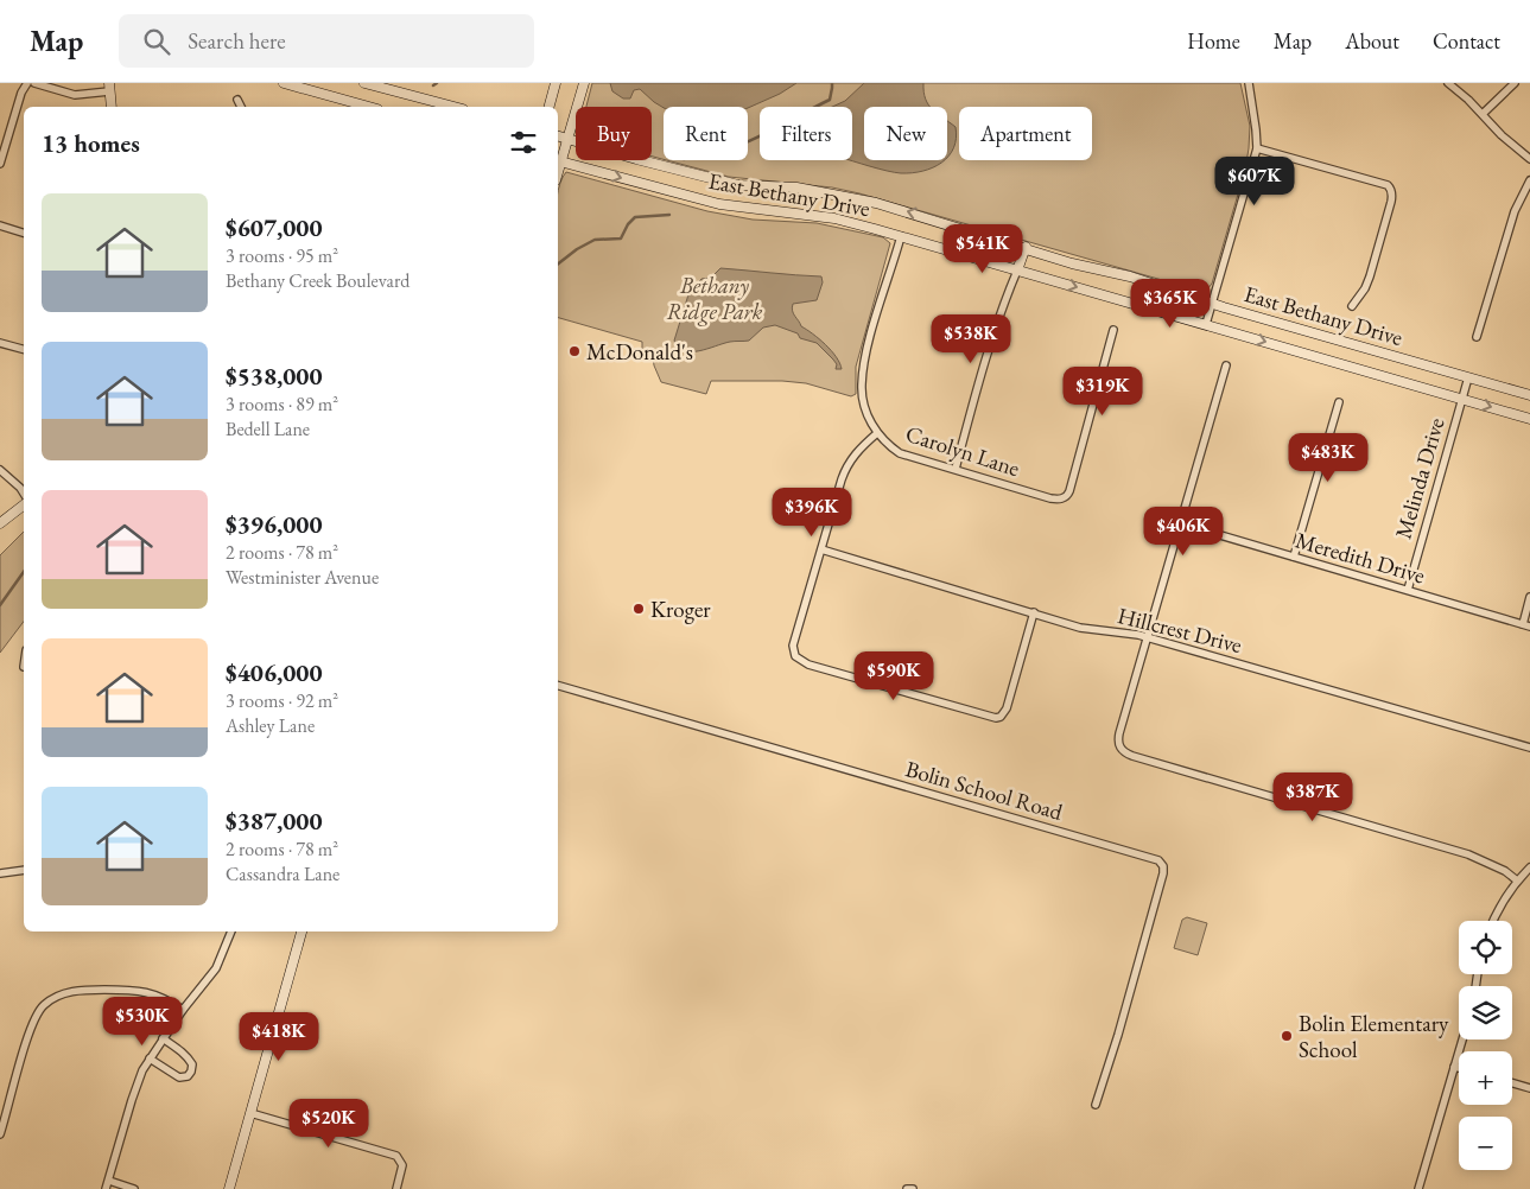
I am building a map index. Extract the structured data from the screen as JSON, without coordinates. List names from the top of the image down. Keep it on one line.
{"streets":{"main road":["East Bethany Drive"],"street":["Carolyn Lane","Melinda Drive","Meredith Drive","Hillcrest Drive","Bolin School Road"]},"crossings":[["East Bethany Drive","Carolyn Lane"],["East Bethany Drive","Melinda Drive"],["Melinda Drive","Meredith Drive"]],"parks":["Bethany Ridge Park"],"places":["McDonald's","Kroger","Bolin Elementary School"],"page":{"header":"Map","search":"Search here","nav":["Home","Map","About","Contact"],"chip":["Buy","Rent","Filters","New","Apartment"],"heading":"13 homes","price":["$607K","$541K","$365K","$538K","$319K","$483K","$396K","$406K","$590K","$387K","$530K","$418K","$520K"],"list":[{"name":"$607,000","note":"3 rooms · 95 m² · Bethany Creek Boulevard"},{"name":"$538,000","note":"3 rooms · 89 m² · Bedell Lane"},{"name":"$396,000","note":"2 rooms · 78 m² · Westminister Avenue"},{"name":"$406,000","note":"3 rooms · 92 m² · Ashley Lane"},{"name":"$387,000","note":"2 rooms · 78 m² · Cassandra Lane"}],"map_buttons":["+","−"]}}
